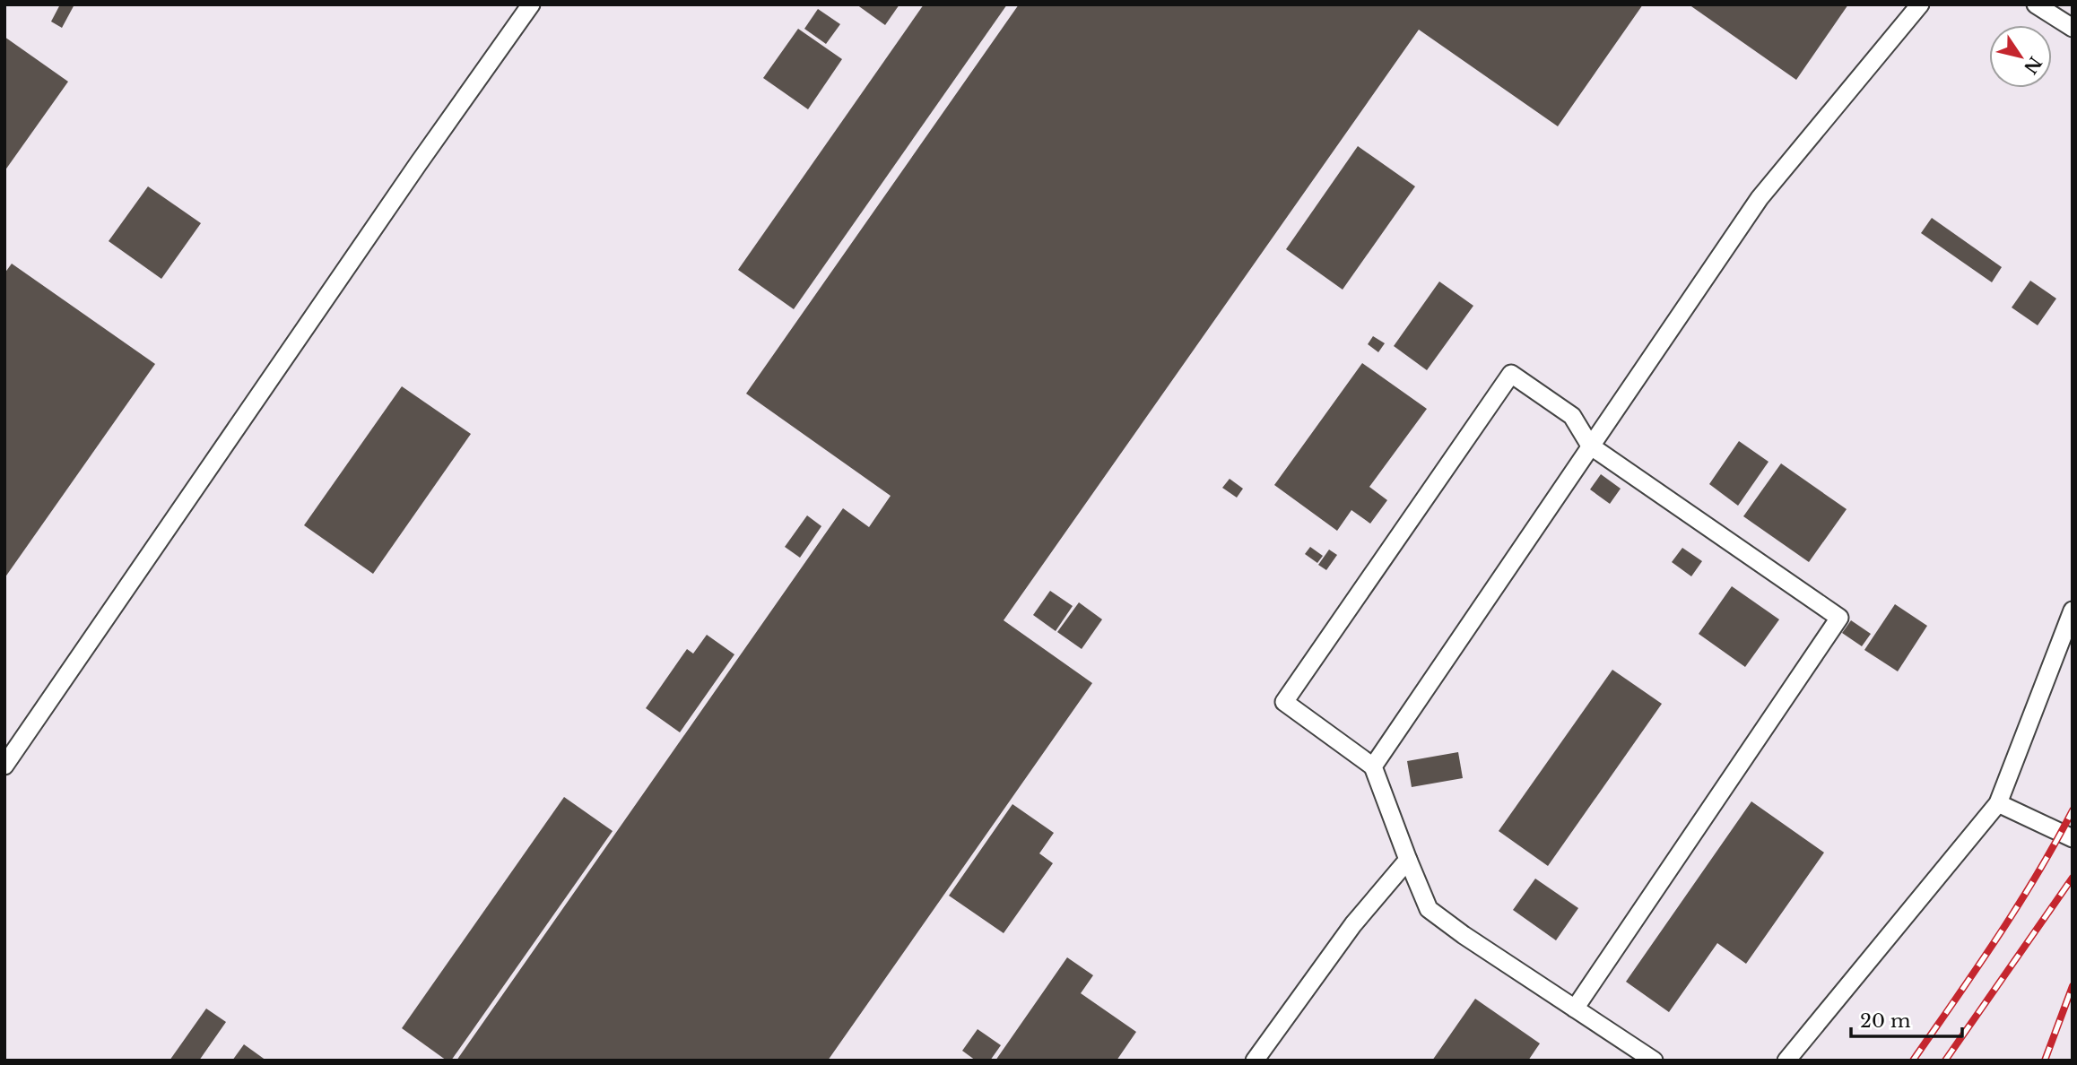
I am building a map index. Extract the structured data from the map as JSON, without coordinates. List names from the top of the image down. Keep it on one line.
{"scale_bar":"20 m","north":"bottom right"}
